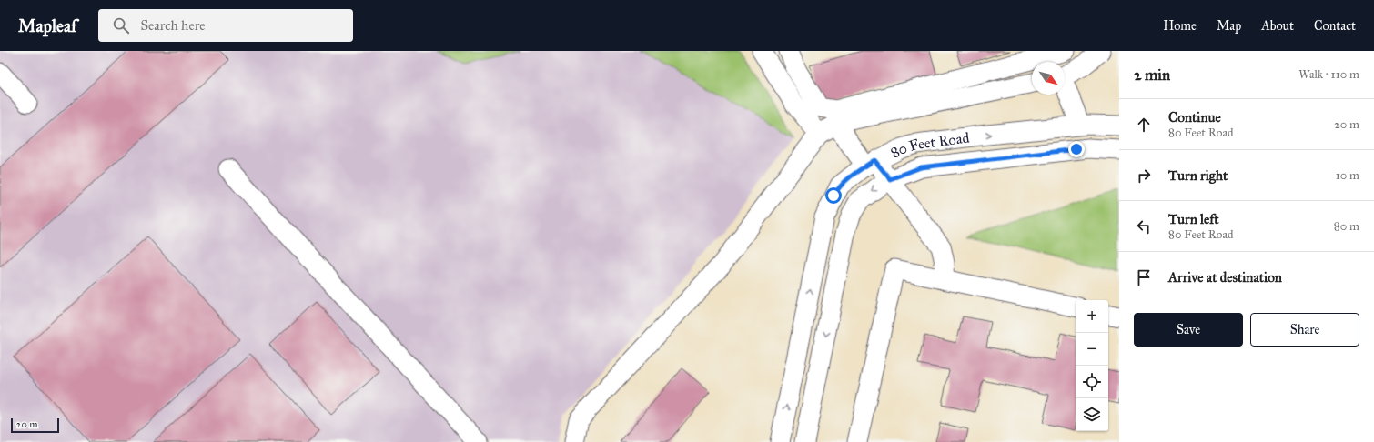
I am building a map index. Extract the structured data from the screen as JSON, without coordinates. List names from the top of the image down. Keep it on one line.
{"streets":{"street":["80 Feet Road"]},"scale_bar":"20 m","north":"bottom right","page":{"header":"Mapleaf","search":"Search here","nav":["Home","Map","About","Contact"],"heading":["2 min","Walk · 110 m"],"list":[["Continue","80 Feet Road","20 m"],["Turn right","10 m"],["Turn left","80 Feet Road","80 m"],"Arrive at destination"],"map_buttons":["+","−"],"buttons":["Save","Share"],"scale":"20 m"}}
